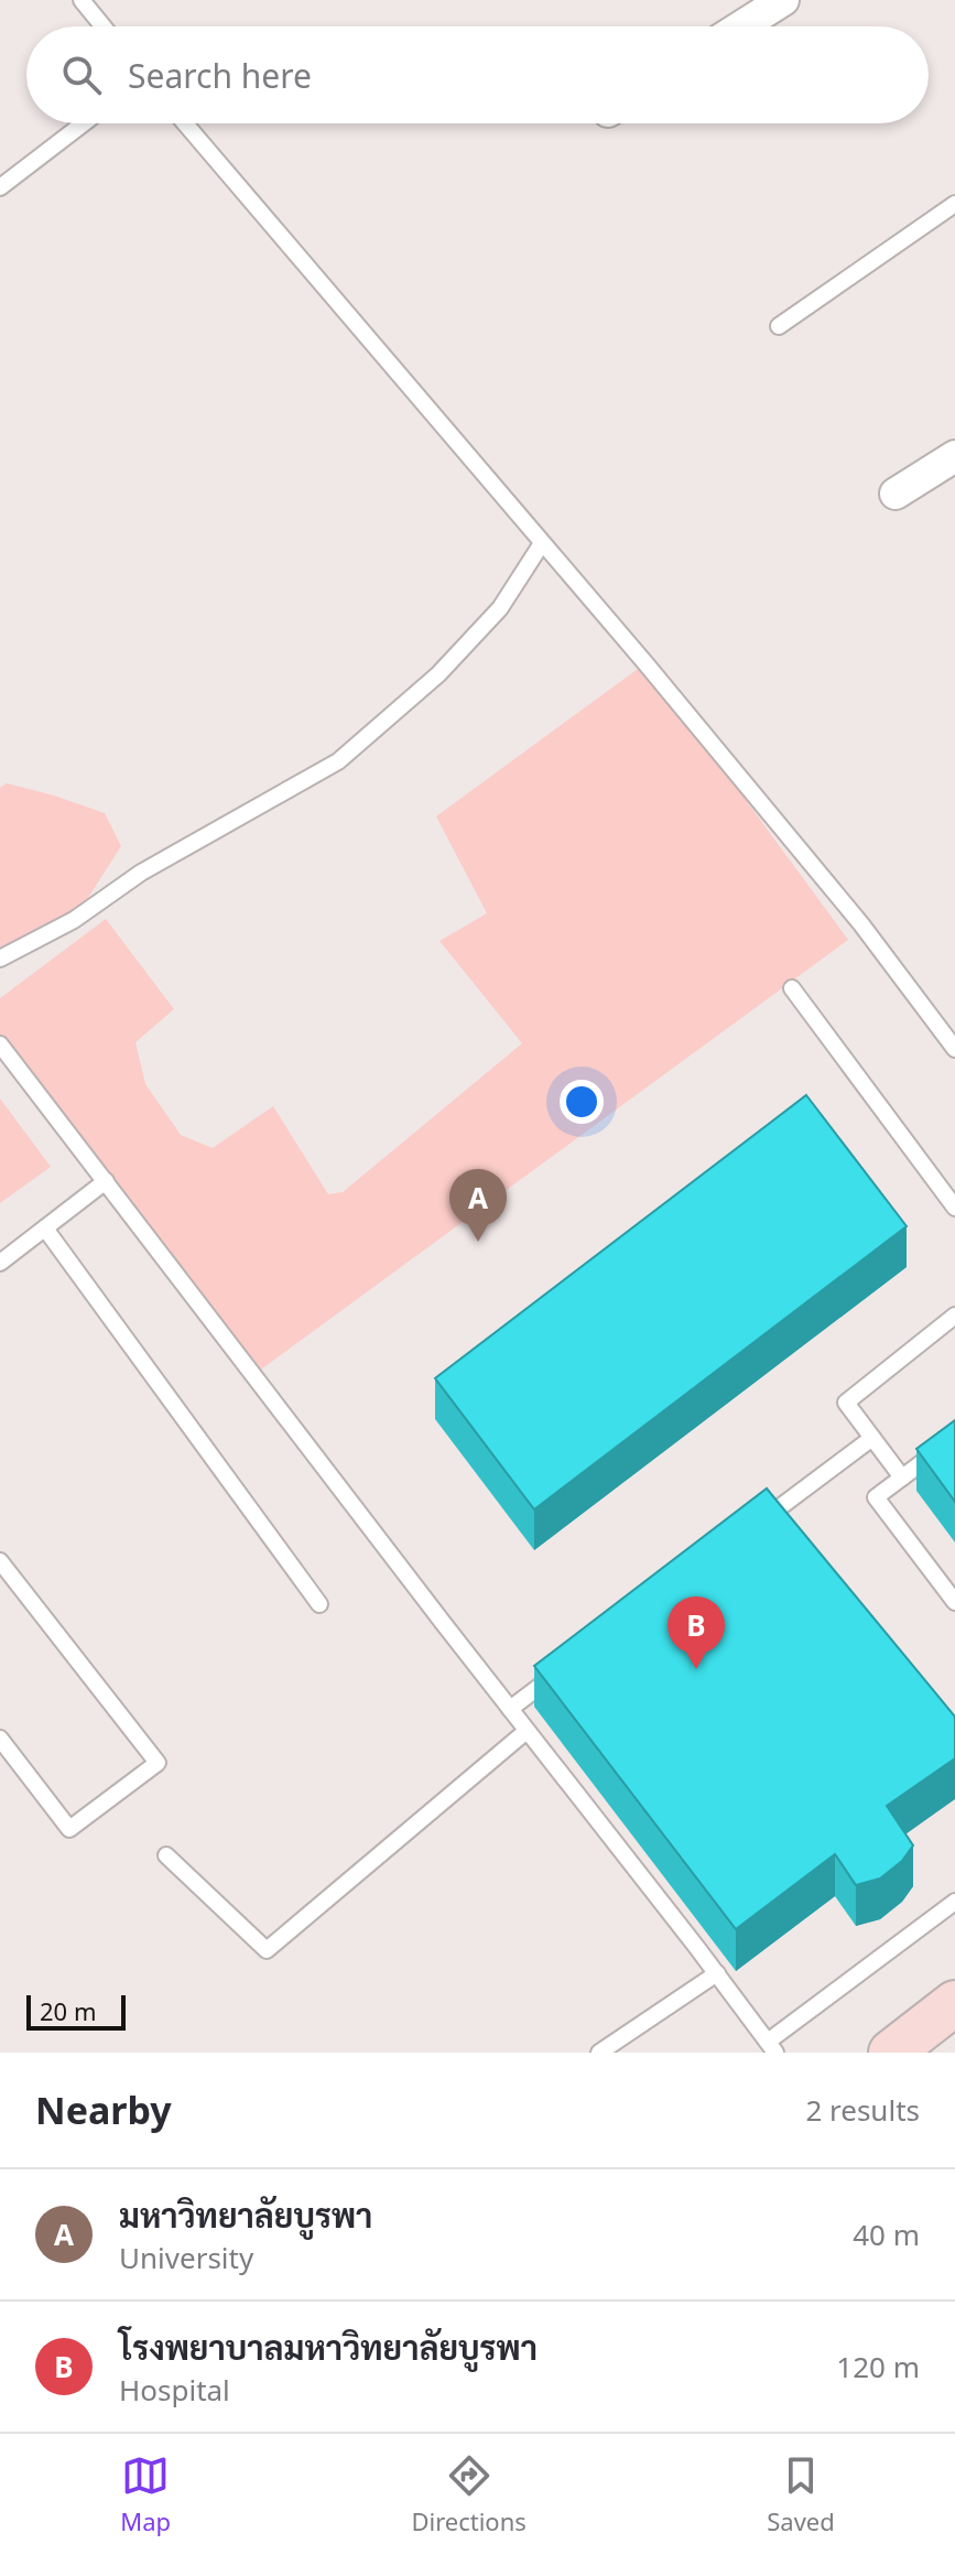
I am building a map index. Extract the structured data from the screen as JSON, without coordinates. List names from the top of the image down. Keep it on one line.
{"scale_bar":"20 m","page":{"search":"Search here","pins":["A","B"],"scale":"20 m","heading":["Nearby","2 results"],"list":[{"mark":"A","name":"มหาวิทยาลัยบูรพา","note":"University","value":"40 m"},{"mark":"B","name":"โรงพยาบาลมหาวิทยาลัยบูรพา","note":"Hospital","value":"120 m"}],"nav":["Map","Directions","Saved"]}}
